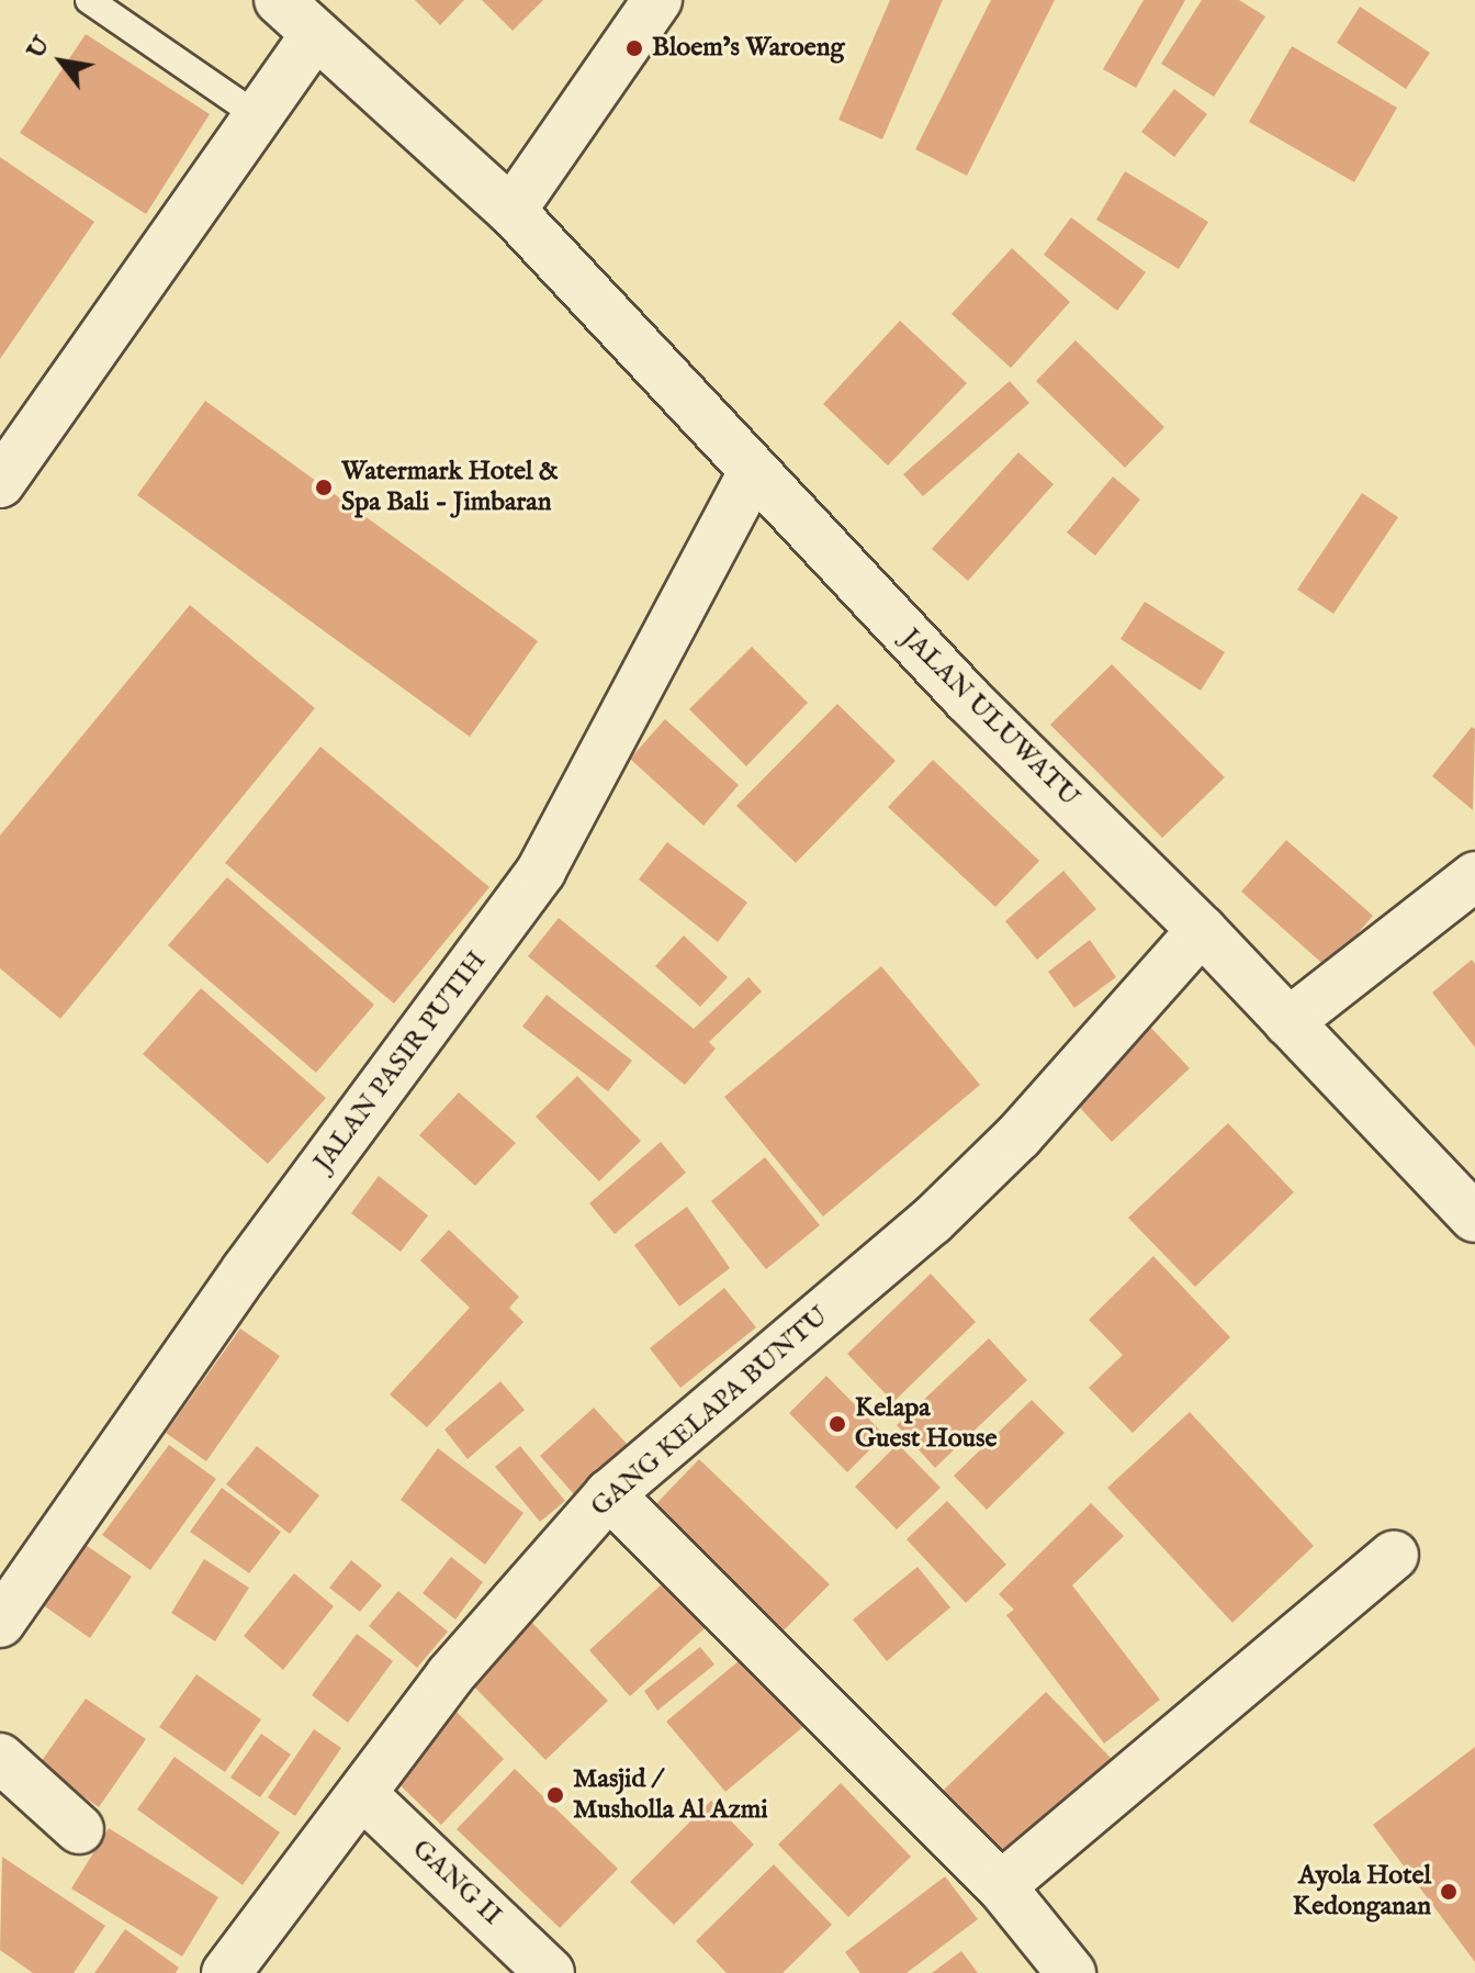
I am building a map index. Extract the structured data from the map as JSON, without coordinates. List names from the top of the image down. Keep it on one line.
{"streets":{"street":["JALAN ULUWATU","JALAN PASIR PUTIH","GANG KELAPA BUNTU","GANG II"]},"crossings":[["JALAN ULUWATU","JALAN PASIR PUTIH"],["JALAN ULUWATU","GANG KELAPA BUNTU"],["GANG KELAPA BUNTU","GANG II"]],"places":["Bloem’s Waroeng","Watermark Hotel & Spa Bali - Jimbaran","Kelapa Guest House","Masjid / Musholla Al Azmi","Ayola Hotel Kedonganan"],"north":"top left"}
